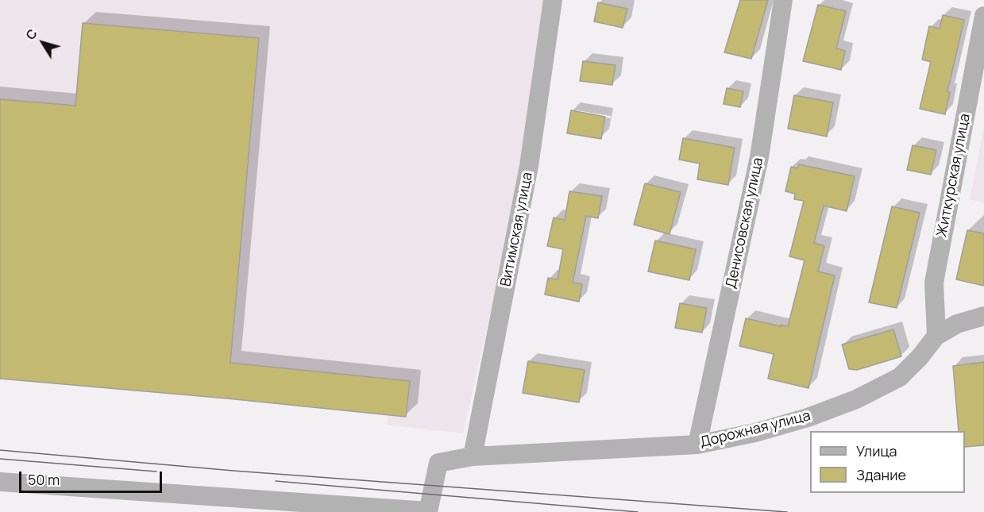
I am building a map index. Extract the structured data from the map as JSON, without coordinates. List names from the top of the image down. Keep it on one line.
{"streets":{"street":["Житкурская улица","Денисовская улица","Витимская улица","Дорожная улица"]},"crossings":[["Житкурская улица","Дорожная улица"],["Денисовская улица","Дорожная улица"],["Витимская улица","Дорожная улица"]],"legend":["Улица","Здание"],"scale_bar":"50 m","north":"top left"}
